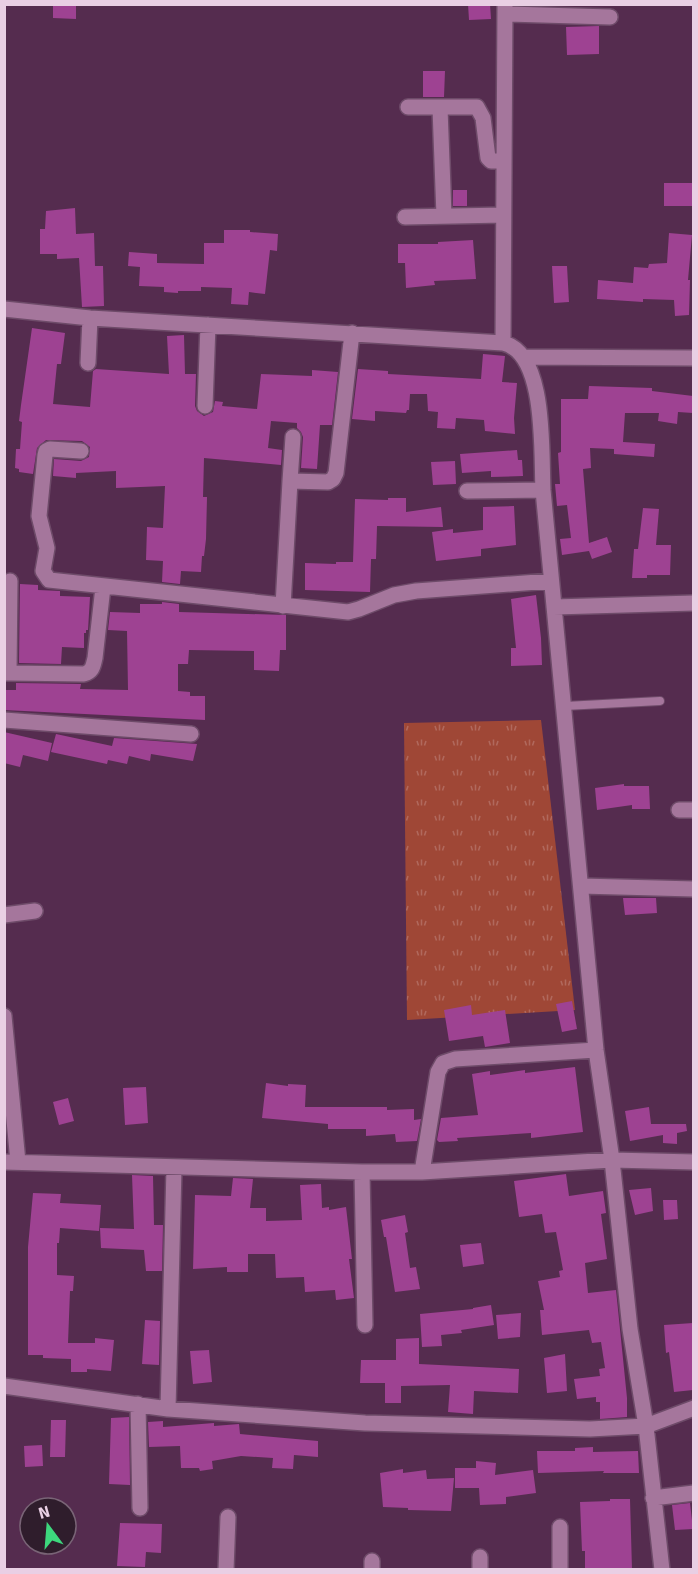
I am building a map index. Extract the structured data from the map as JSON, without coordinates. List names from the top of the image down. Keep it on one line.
{"north":"top"}
